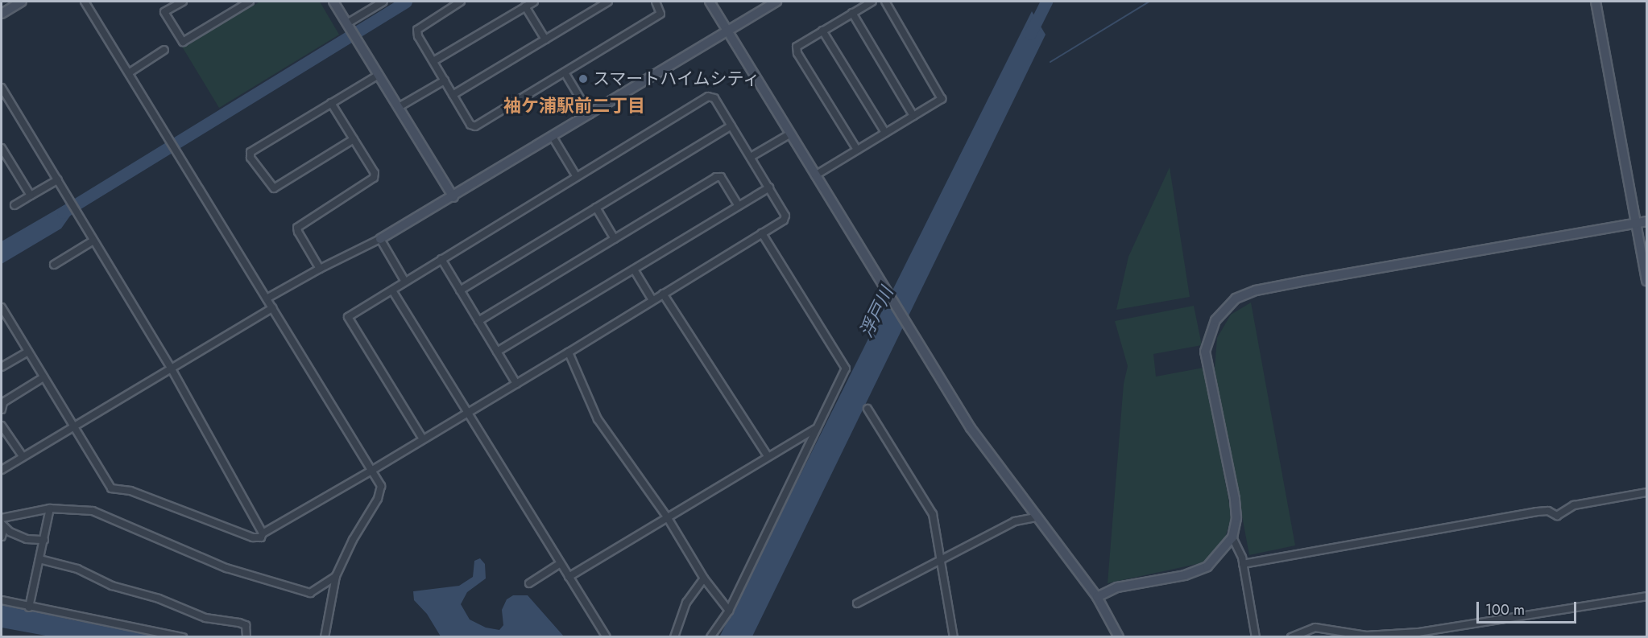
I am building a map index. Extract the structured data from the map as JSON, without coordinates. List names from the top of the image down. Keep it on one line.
{"districts":["袖ケ浦駅前二丁目"],"water":["浮戸川"],"places":["スマートハイムシティ"],"scale_bar":"100 m"}
